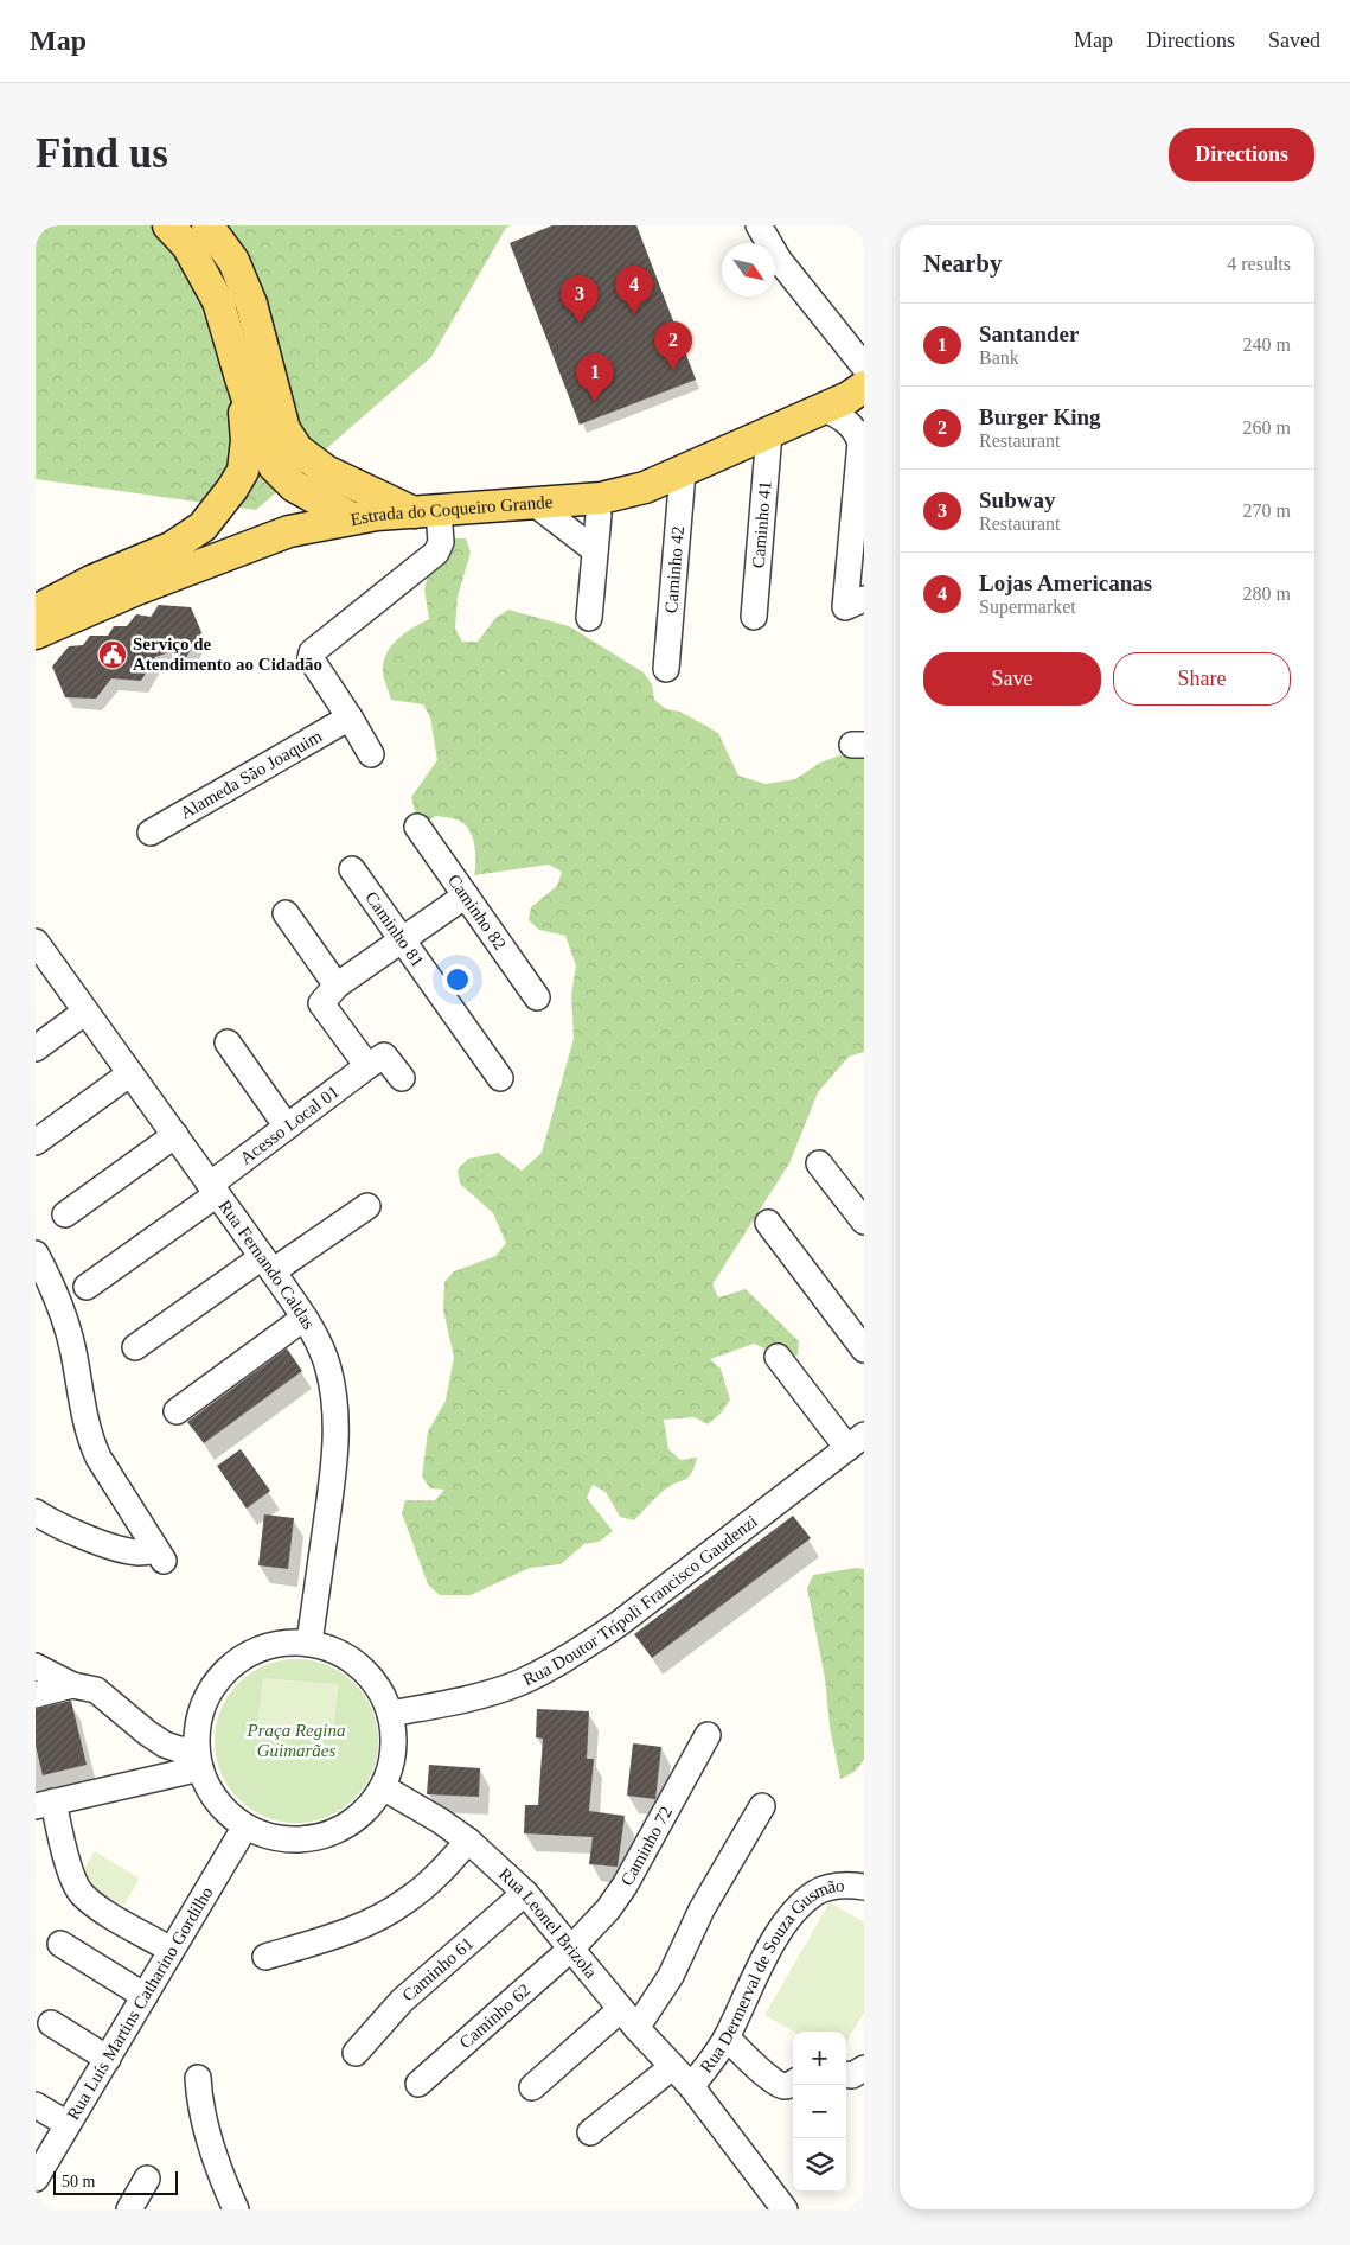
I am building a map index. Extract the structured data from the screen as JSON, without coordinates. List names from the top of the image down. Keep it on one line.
{"streets":{"main road":["Estrada do Coqueiro Grande"],"street":["Caminho 41","Caminho 42","Alameda São Joaquim","Caminho 82","Caminho 81","Acesso Local 01","Rua Fernando Caldas","Rua Doutor Trípoli Francisco Gaudenzi","Caminho 72","Rua Leonel Brizola","Caminho 61","Rua Dermerval de Souza Gusmão","Rua Luís Martins Catharino Gordilho","Caminho 62"]},"crossings":[["Estrada do Coqueiro Grande","Caminho 41"],["Estrada do Coqueiro Grande","Caminho 42"],["Acesso Local 01","Rua Fernando Caldas"],["Rua Fernando Caldas","Rua Doutor Trípoli Francisco Gaudenzi"],["Rua Fernando Caldas","Rua Leonel Brizola"],["Rua Fernando Caldas","Rua Luís Martins Catharino Gordilho"],["Rua Doutor Trípoli Francisco Gaudenzi","Rua Leonel Brizola"],["Rua Doutor Trípoli Francisco Gaudenzi","Rua Luís Martins Catharino Gordilho"],["Caminho 72","Rua Leonel Brizola"],["Caminho 72","Caminho 62"],["Rua Leonel Brizola","Caminho 61"],["Rua Leonel Brizola","Rua Dermerval de Souza Gusmão"],["Rua Leonel Brizola","Rua Luís Martins Catharino Gordilho"],["Rua Leonel Brizola","Caminho 62"]],"parks":["Praça Regina Guimarães"],"places":{"public building":["Serviço de Atendimento ao Cidadão"]},"scale_bar":"50 m","north":"bottom right","page":{"header":"Map","nav":["Map","Directions","Saved"],"buttons":["Directions",["Save","Share"]],"title":"Find us","heading":["Nearby","4 results"],"pins":["4","3","2","1"],"list":[{"mark":"1","name":"Santander","note":"Bank","value":"240 m"},{"mark":"2","name":"Burger King","note":"Restaurant","value":"260 m"},{"mark":"3","name":"Subway","note":"Restaurant","value":"270 m"},{"mark":"4","name":"Lojas Americanas","note":"Supermarket","value":"280 m"}],"map_buttons":["+","−"],"scale":"50 m"}}
